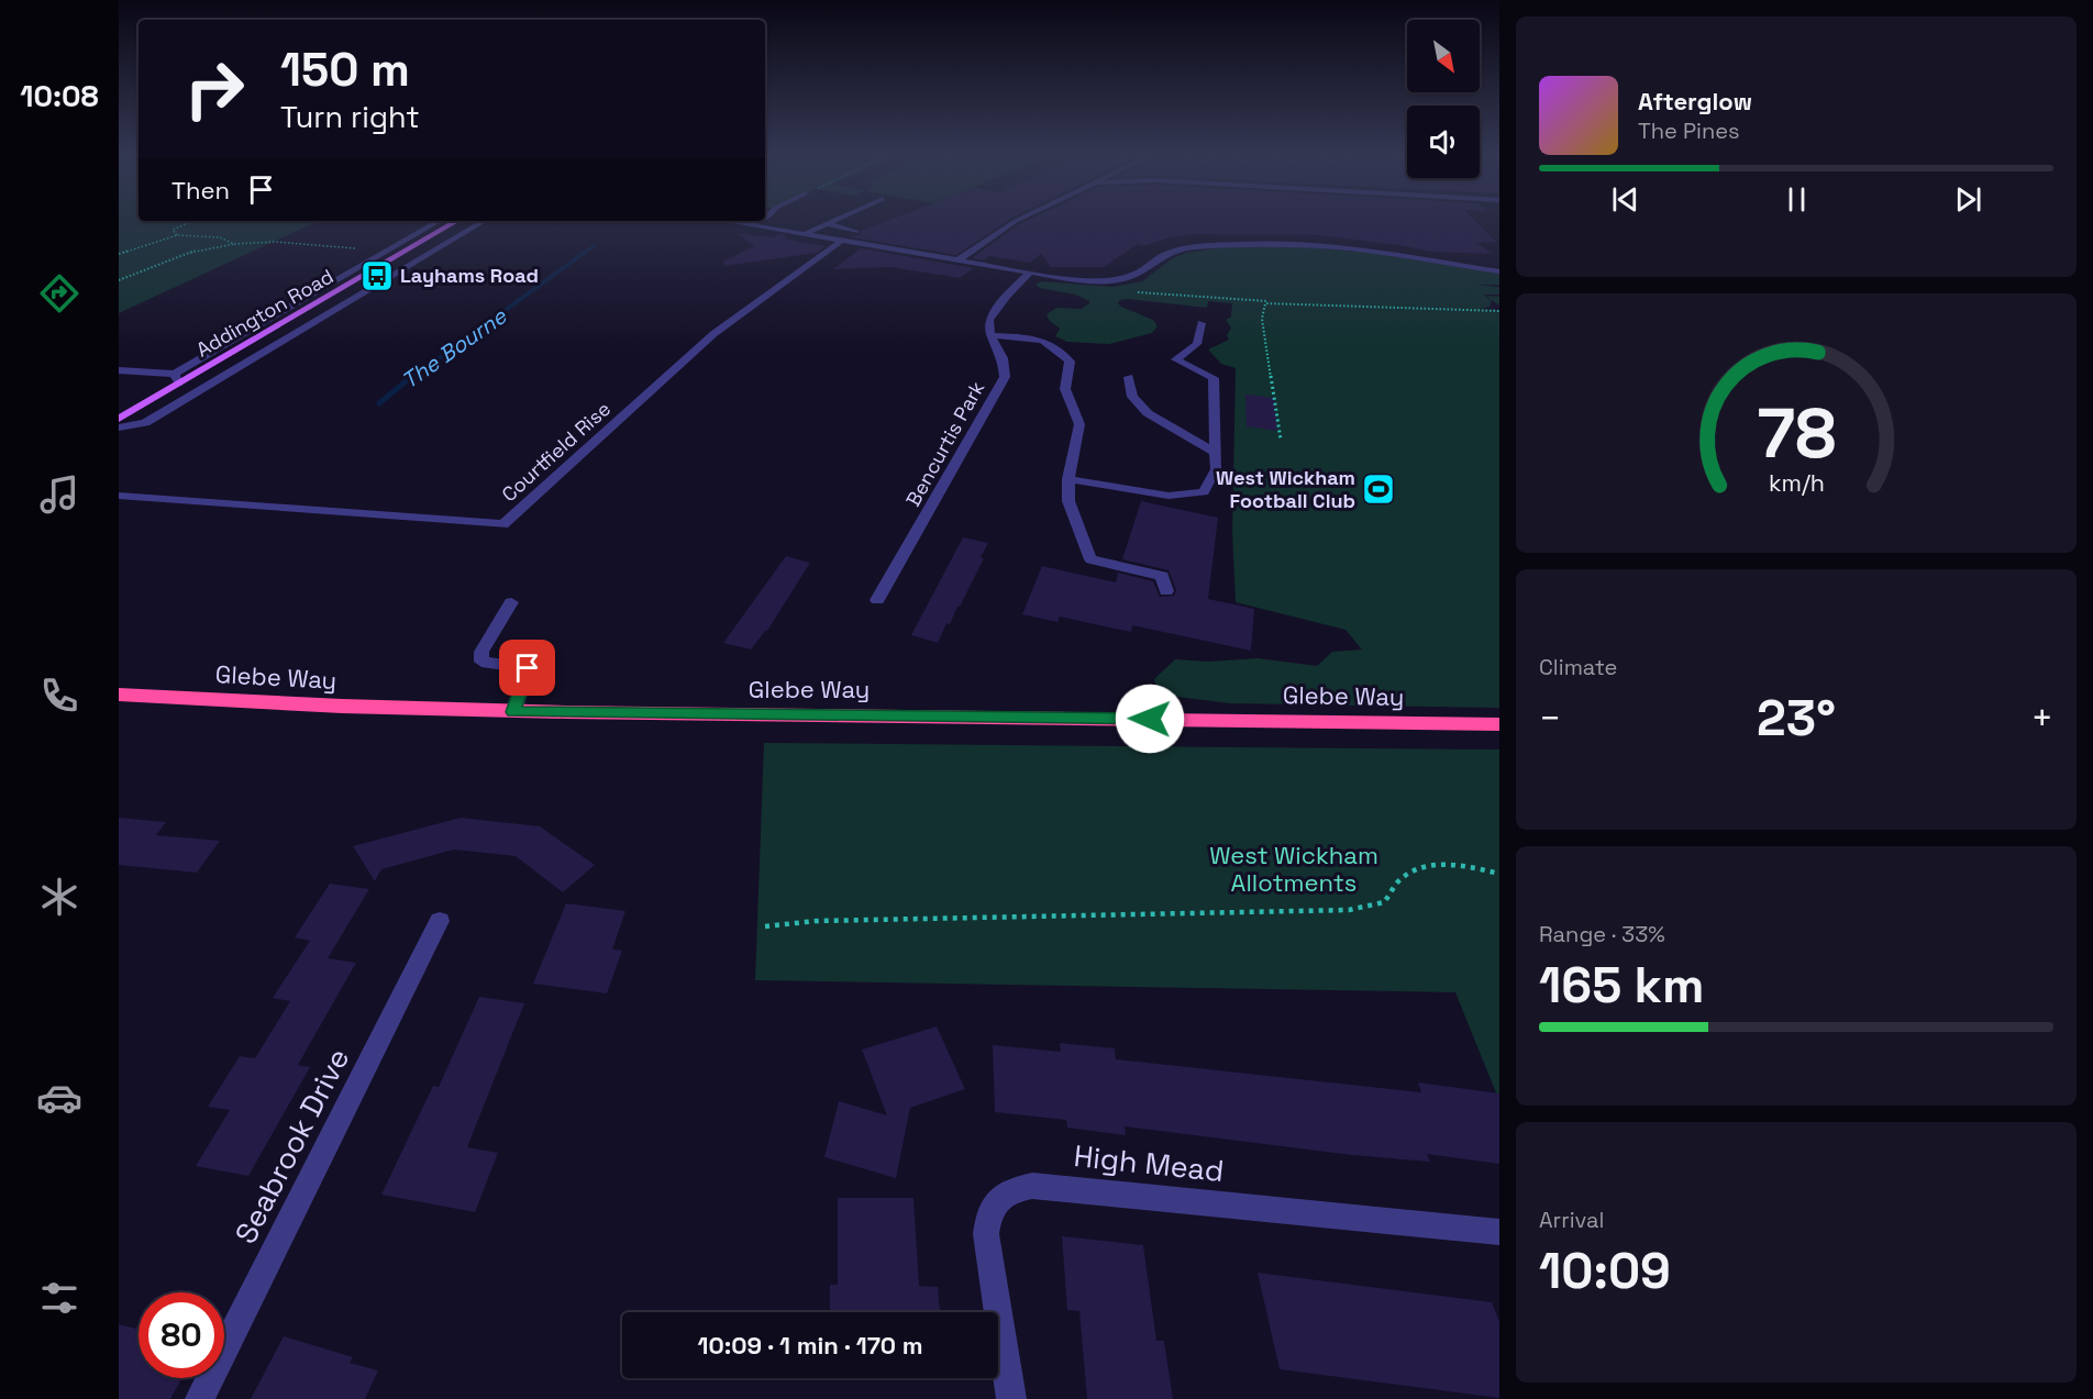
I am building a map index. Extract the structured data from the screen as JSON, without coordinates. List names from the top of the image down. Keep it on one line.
{"streets":{"highway":["Glebe Way"],"main road":["Addington Road"],"street":["Bencurtis Park","Courtfield Rise","Seabrook Drive","High Mead"]},"water":["The Bourne"],"parks":["West Wickham Allotments"],"places":{"bus stop":["Layhams Road"],"sports":["West Wickham Football Club"]},"north":"bottom right","page":{"tabs":"10:08","turn":["150 m","Turn right"],"song":["Afterglow","The Pines"],"then":"Then","tile":["Climate",["Range · 33%","165 km"],["Arrival","10:09"]],"heat":["−","23°","+"],"limit":"80","trip":"10:09 · 1 min · 170 m","gauge":["78","km/h"]}}
